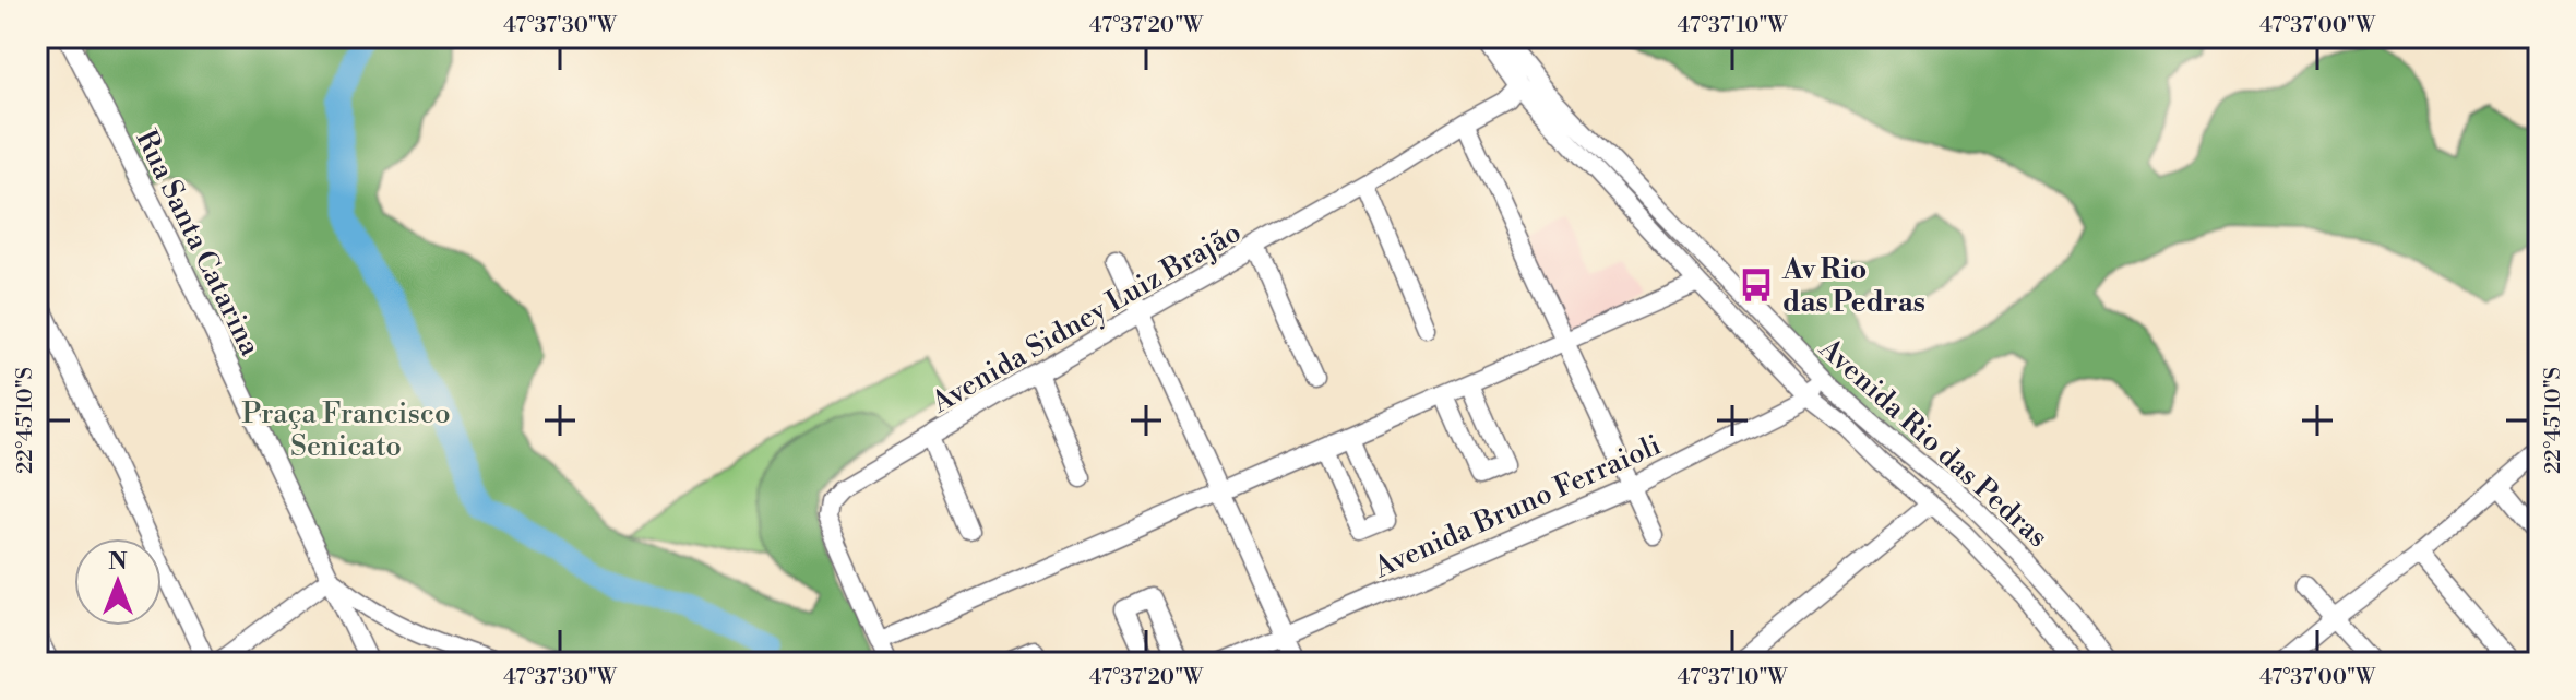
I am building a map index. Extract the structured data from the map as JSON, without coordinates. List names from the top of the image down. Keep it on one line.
{"streets":{"street":["Rua Santa Catarina","Avenida Sidney Luiz Brajão","Avenida Rio das Pedras","Avenida Bruno Ferraioli"]},"crossings":[["Avenida Sidney Luiz Brajão","Avenida Rio das Pedras"],["Avenida Rio das Pedras","Avenida Bruno Ferraioli"]],"parks":["Praça Francisco Senicato"],"places":{"bus stop":["Av Rio das Pedras"]},"north":"top","coordinates":["47°37'30\"W","47°37'20\"W","47°37'10\"W","47°37'00\"W","22°45'10\"S"]}
